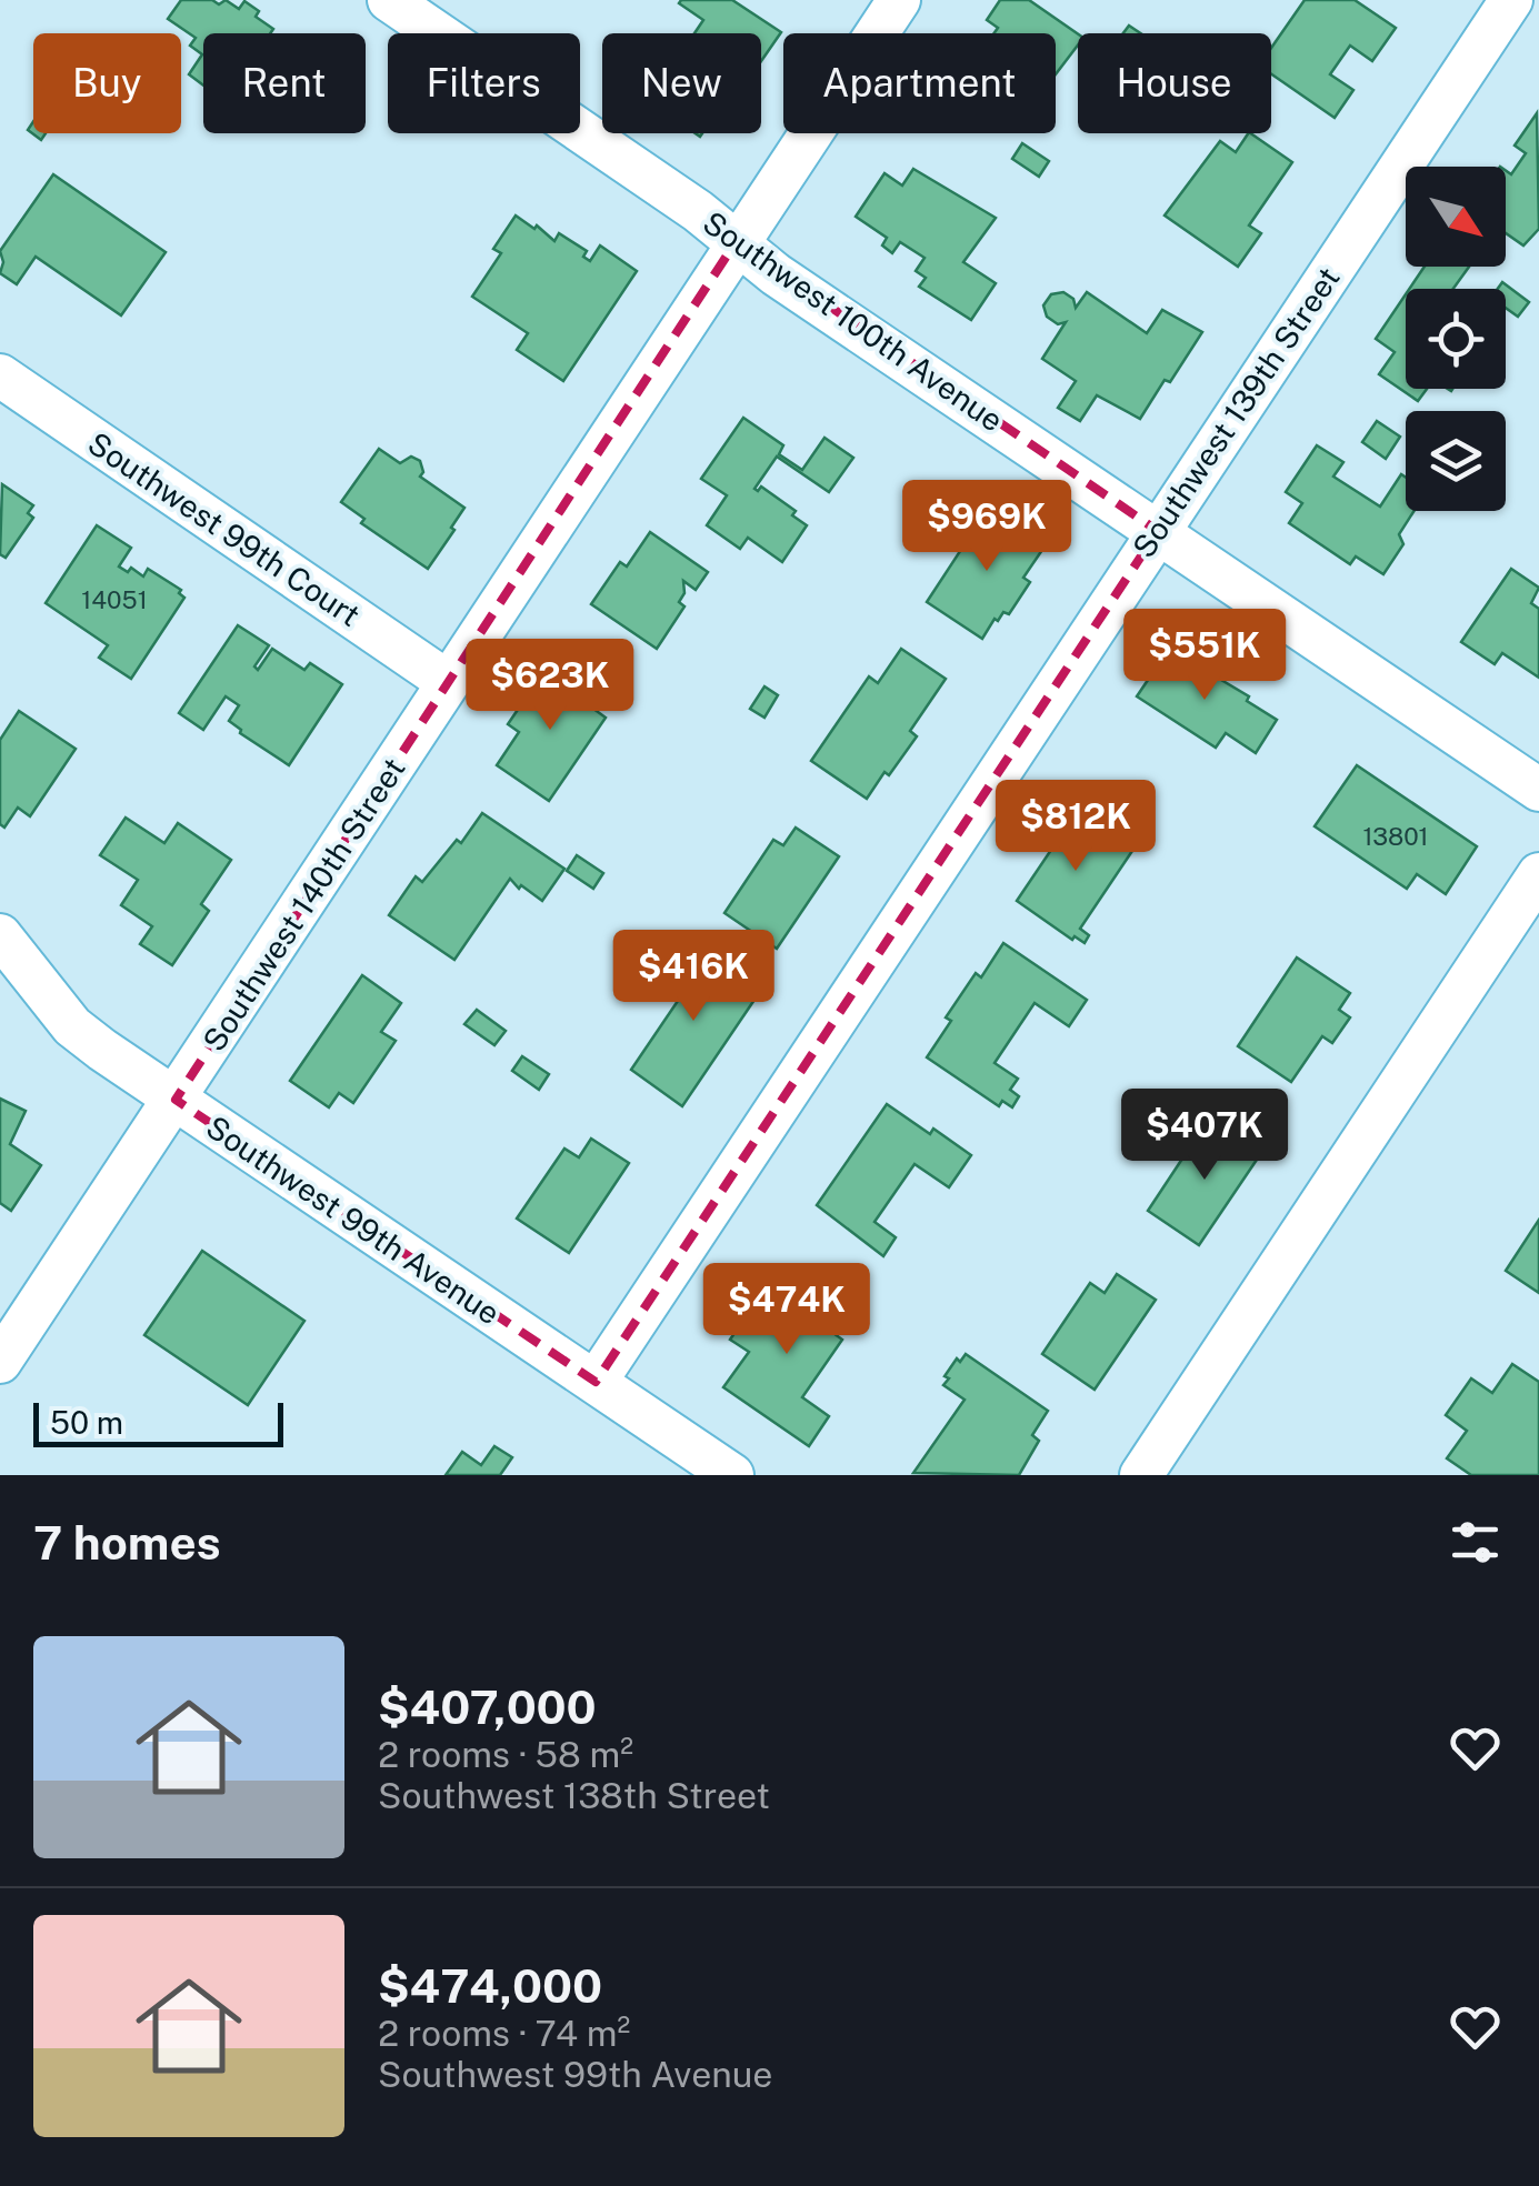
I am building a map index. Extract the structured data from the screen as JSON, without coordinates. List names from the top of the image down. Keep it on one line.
{"streets":{"street":["Southwest 100th Avenue","Southwest 139th Street","Southwest 99th Court","Southwest 140th Street","Southwest 99th Avenue"]},"crossings":[["Southwest 100th Avenue","Southwest 139th Street"],["Southwest 100th Avenue","Southwest 140th Street"],["Southwest 139th Street","Southwest 99th Avenue"],["Southwest 99th Court","Southwest 140th Street"],["Southwest 140th Street","Southwest 99th Avenue"]],"house_numbers":["14051","13801"],"scale_bar":"50 m","north":"bottom right","page":{"chip":["Buy","Rent","Filters","New","Apartment","House"],"price":["$969K","$551K","$623K","$812K","$416K","$407K","$474K"],"scale":"50 m","heading":"7 homes","list":[{"name":"$407,000","note":"2 rooms · 58 m² · Southwest 138th Street"},{"name":"$474,000","note":"2 rooms · 74 m² · Southwest 99th Avenue"}]}}
